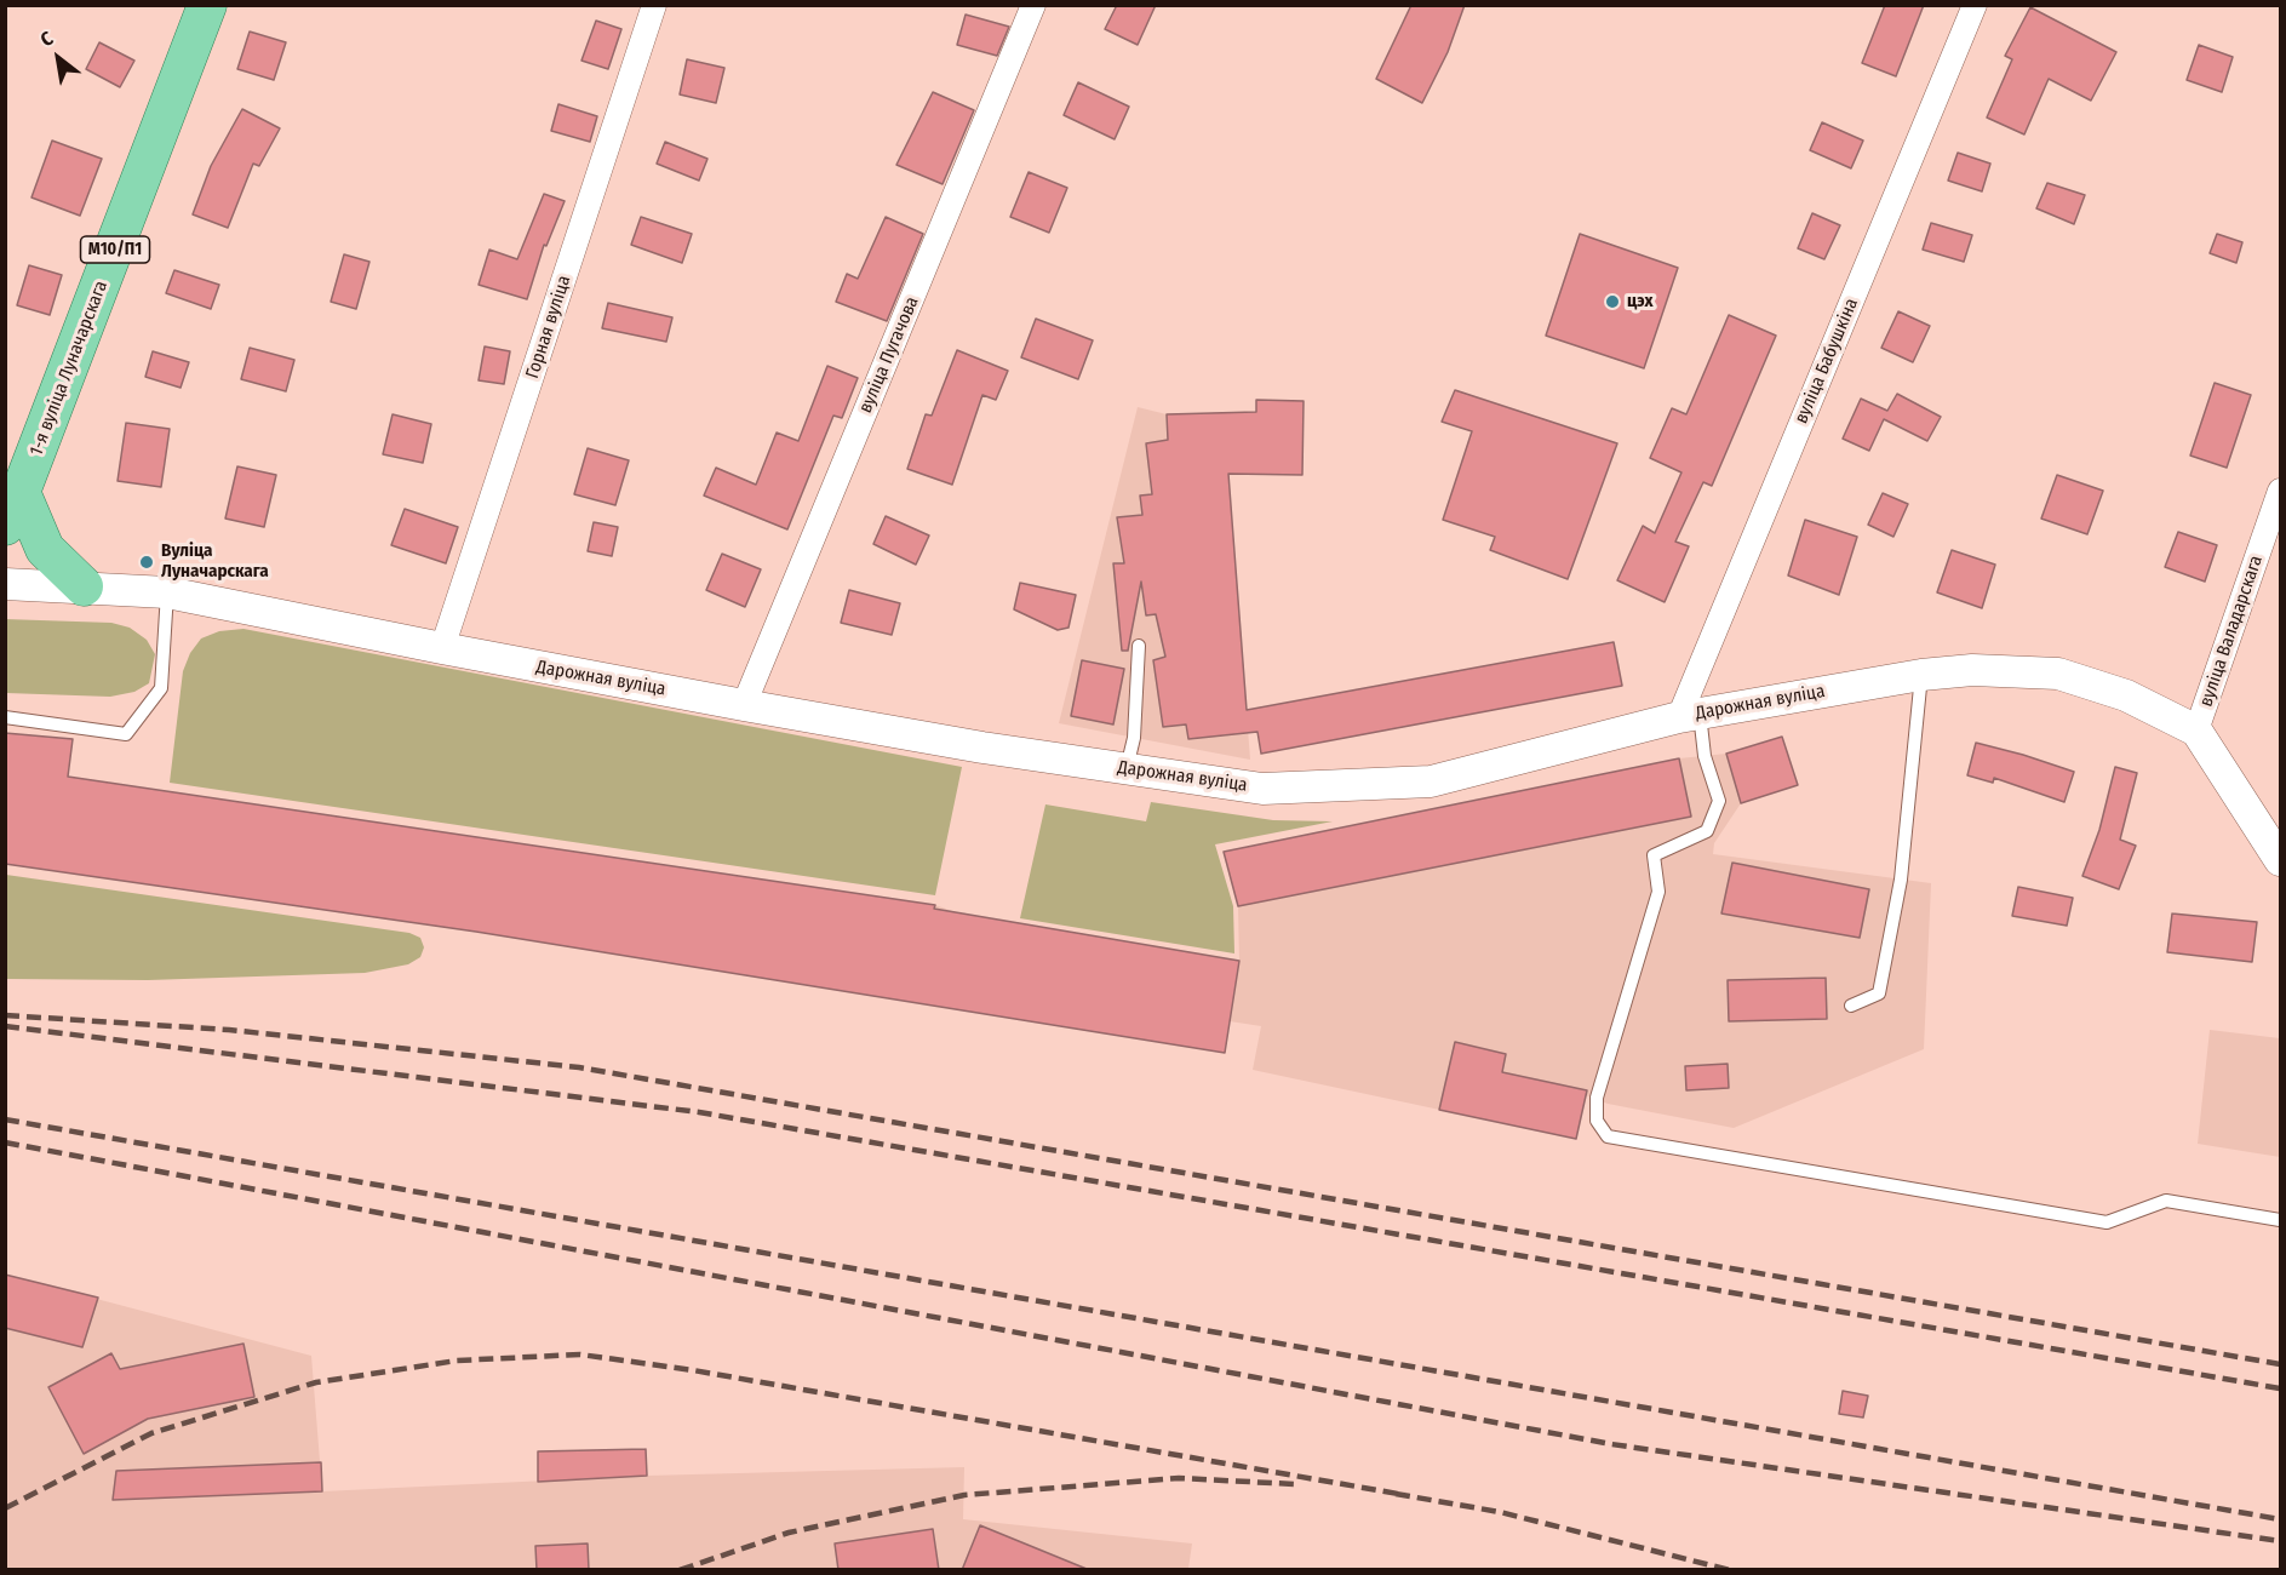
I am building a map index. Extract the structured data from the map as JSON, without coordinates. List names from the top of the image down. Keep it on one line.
{"streets":{"main road":["М10/П1","1-я вуліца Луначарскага"],"street":["Горная вуліца","вуліца Пугачова","вуліца Бабушкіна","вуліца Валадарскага","Дарожная вуліца"]},"crossings":[["Горная вуліца","Дарожная вуліца"],["вуліца Пугачова","Дарожная вуліца"],["вуліца Бабушкіна","Дарожная вуліца"],["вуліца Валадарскага","Дарожная вуліца"]],"places":["цэх","Вуліца Луначарскага"],"north":"top left"}
